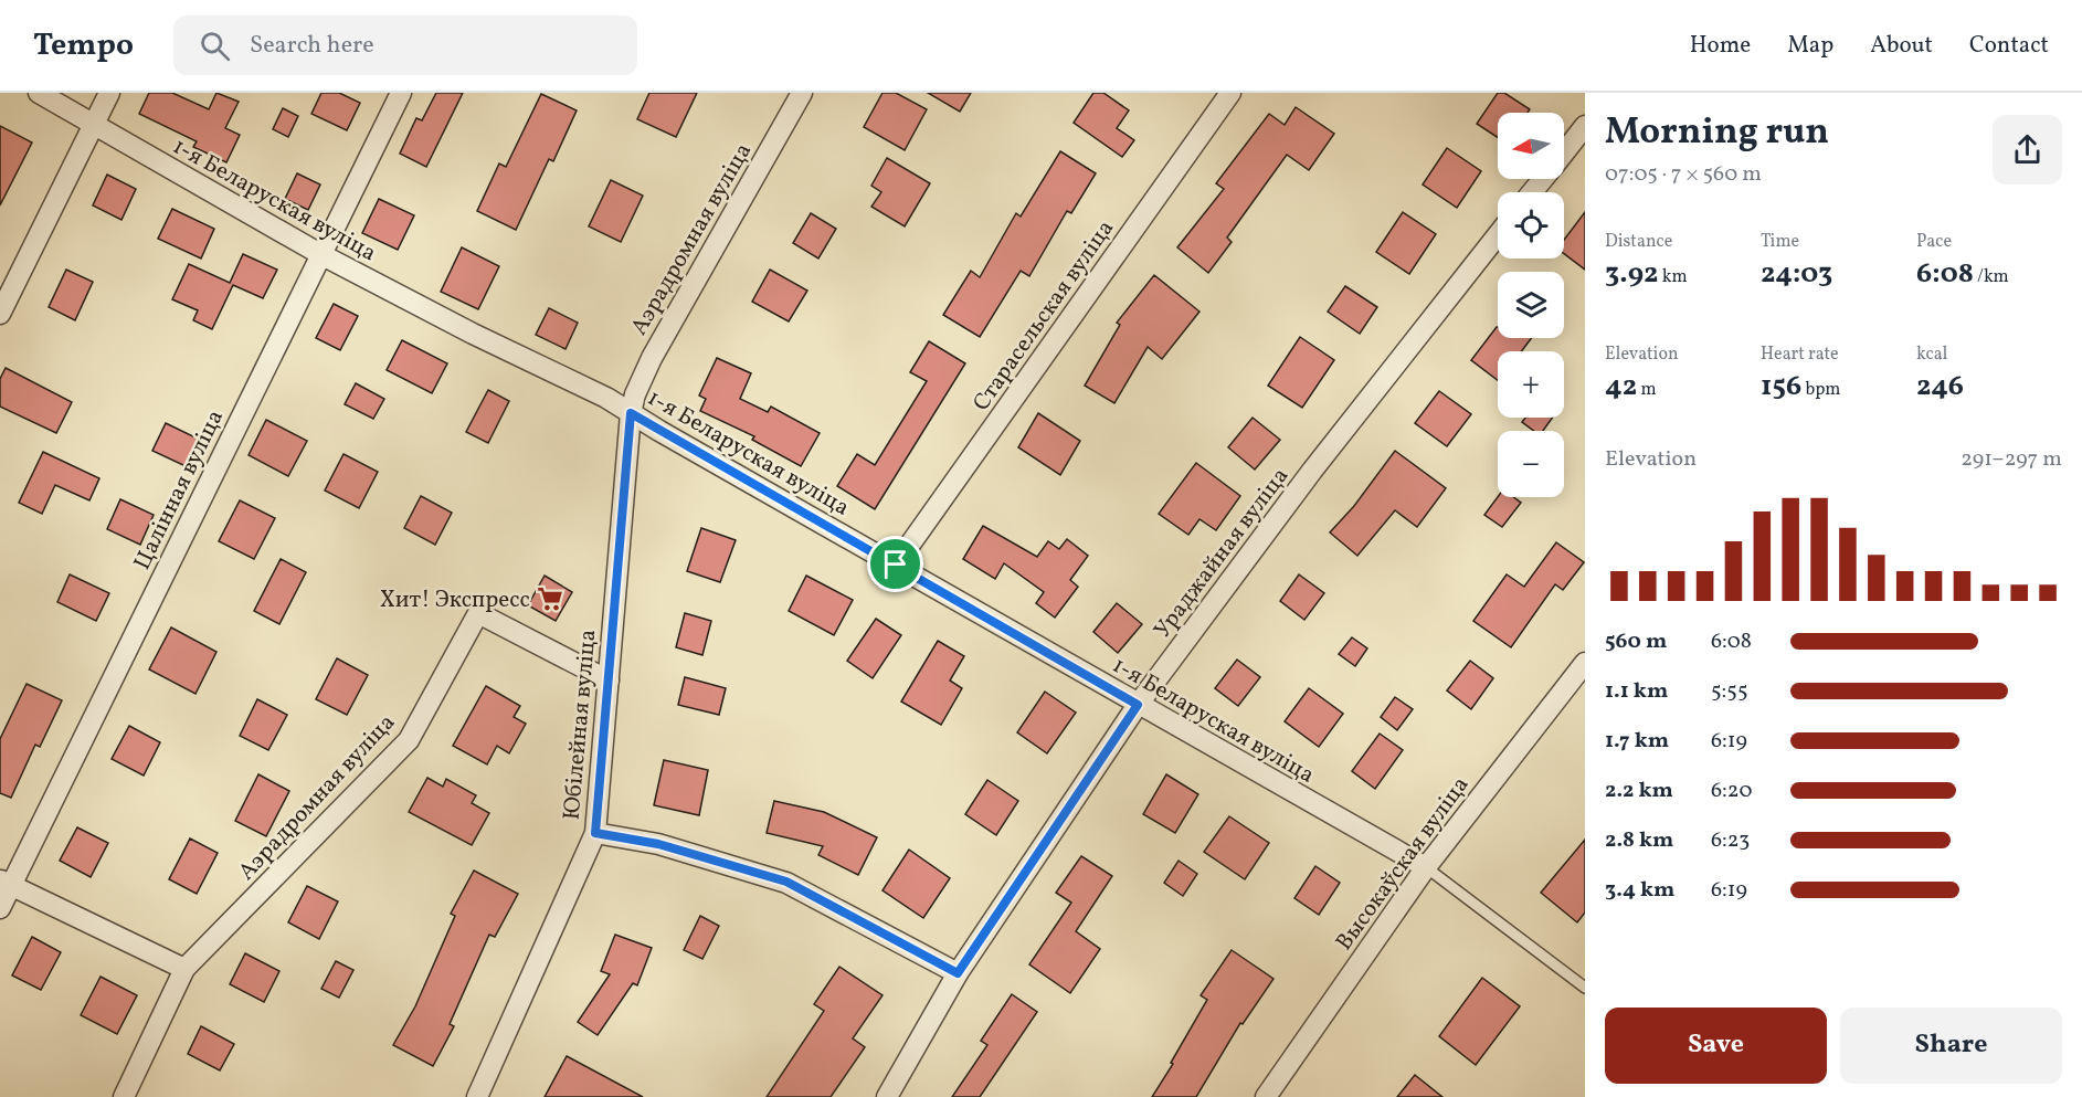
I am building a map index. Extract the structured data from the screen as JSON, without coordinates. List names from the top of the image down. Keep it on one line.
{"streets":{"street":["1-я Беларуская вуліца","Аэрадромная вуліца","Старасельская вуліца","Цалінная вуліца","Ураджайная вуліца","Юбілейная вуліца","Высокаўская вуліца"]},"crossings":[["1-я Беларуская вуліца","Аэрадромная вуліца"],["1-я Беларуская вуліца","Старасельская вуліца"],["1-я Беларуская вуліца","Цалінная вуліца"],["1-я Беларуская вуліца","Ураджайная вуліца"],["1-я Беларуская вуліца","Юбілейная вуліца"],["1-я Беларуская вуліца","Высокаўская вуліца"],["Аэрадромная вуліца","Юбілейная вуліца"]],"places":{"supermarket":["Хит! Экспресс"]},"north":"left","page":{"header":"Tempo","search":"Search here","nav":["Home","Map","About","Contact"],"heading":["Morning run","07:05 · 7 × 560 m"],"map_buttons":["+","−"],"stats":[["Distance","3.92 km"],["Time","24:03"],["Pace","6:08 /km"],["Elevation","42 m"],["Heart rate","156 bpm"],["kcal","246"]],"chart":["Elevation","291–297 m"],"list":[{"name":"560 m","note":"6:08"},{"name":"1.1 km","note":"5:55"},{"name":"1.7 km","note":"6:19"},{"name":"2.2 km","note":"6:20"},{"name":"2.8 km","note":"6:23"},{"name":"3.4 km","note":"6:19"}],"buttons":["Save","Share"]}}
